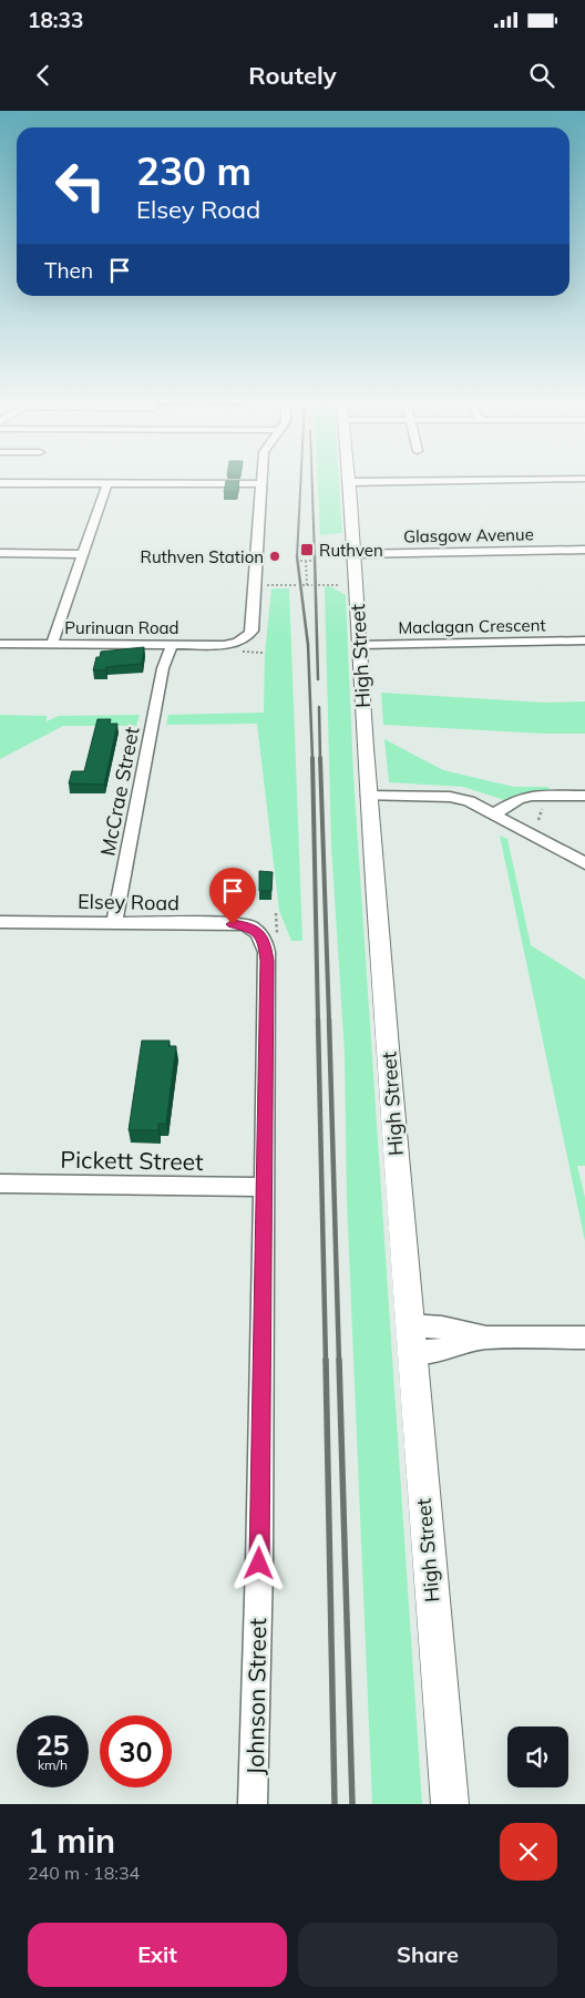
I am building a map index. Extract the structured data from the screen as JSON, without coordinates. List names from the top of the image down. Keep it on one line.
{"streets":{"main road":["High Street"],"street":["Glasgow Avenue","Maclagan Crescent","Purinuan Road","McCrae Street","Elsey Road","Pickett Street","Johnson Street"]},"crossings":[["Glasgow Avenue","High Street"],["Maclagan Crescent","High Street"],["Purinuan Road","McCrae Street"],["McCrae Street","Elsey Road"],["Elsey Road","Johnson Street"],["Pickett Street","Johnson Street"]],"places":{"transit":["Ruthven"],"other":["Ruthven Station"]},"page":{"status":"18:33","header":"Routely","turn":["230 m","Elsey Road"],"then":"Then","speed":"25 km/h","limit":"30","heading":["1 min","240 m · 18:34"],"buttons":["Exit","Share"]}}
